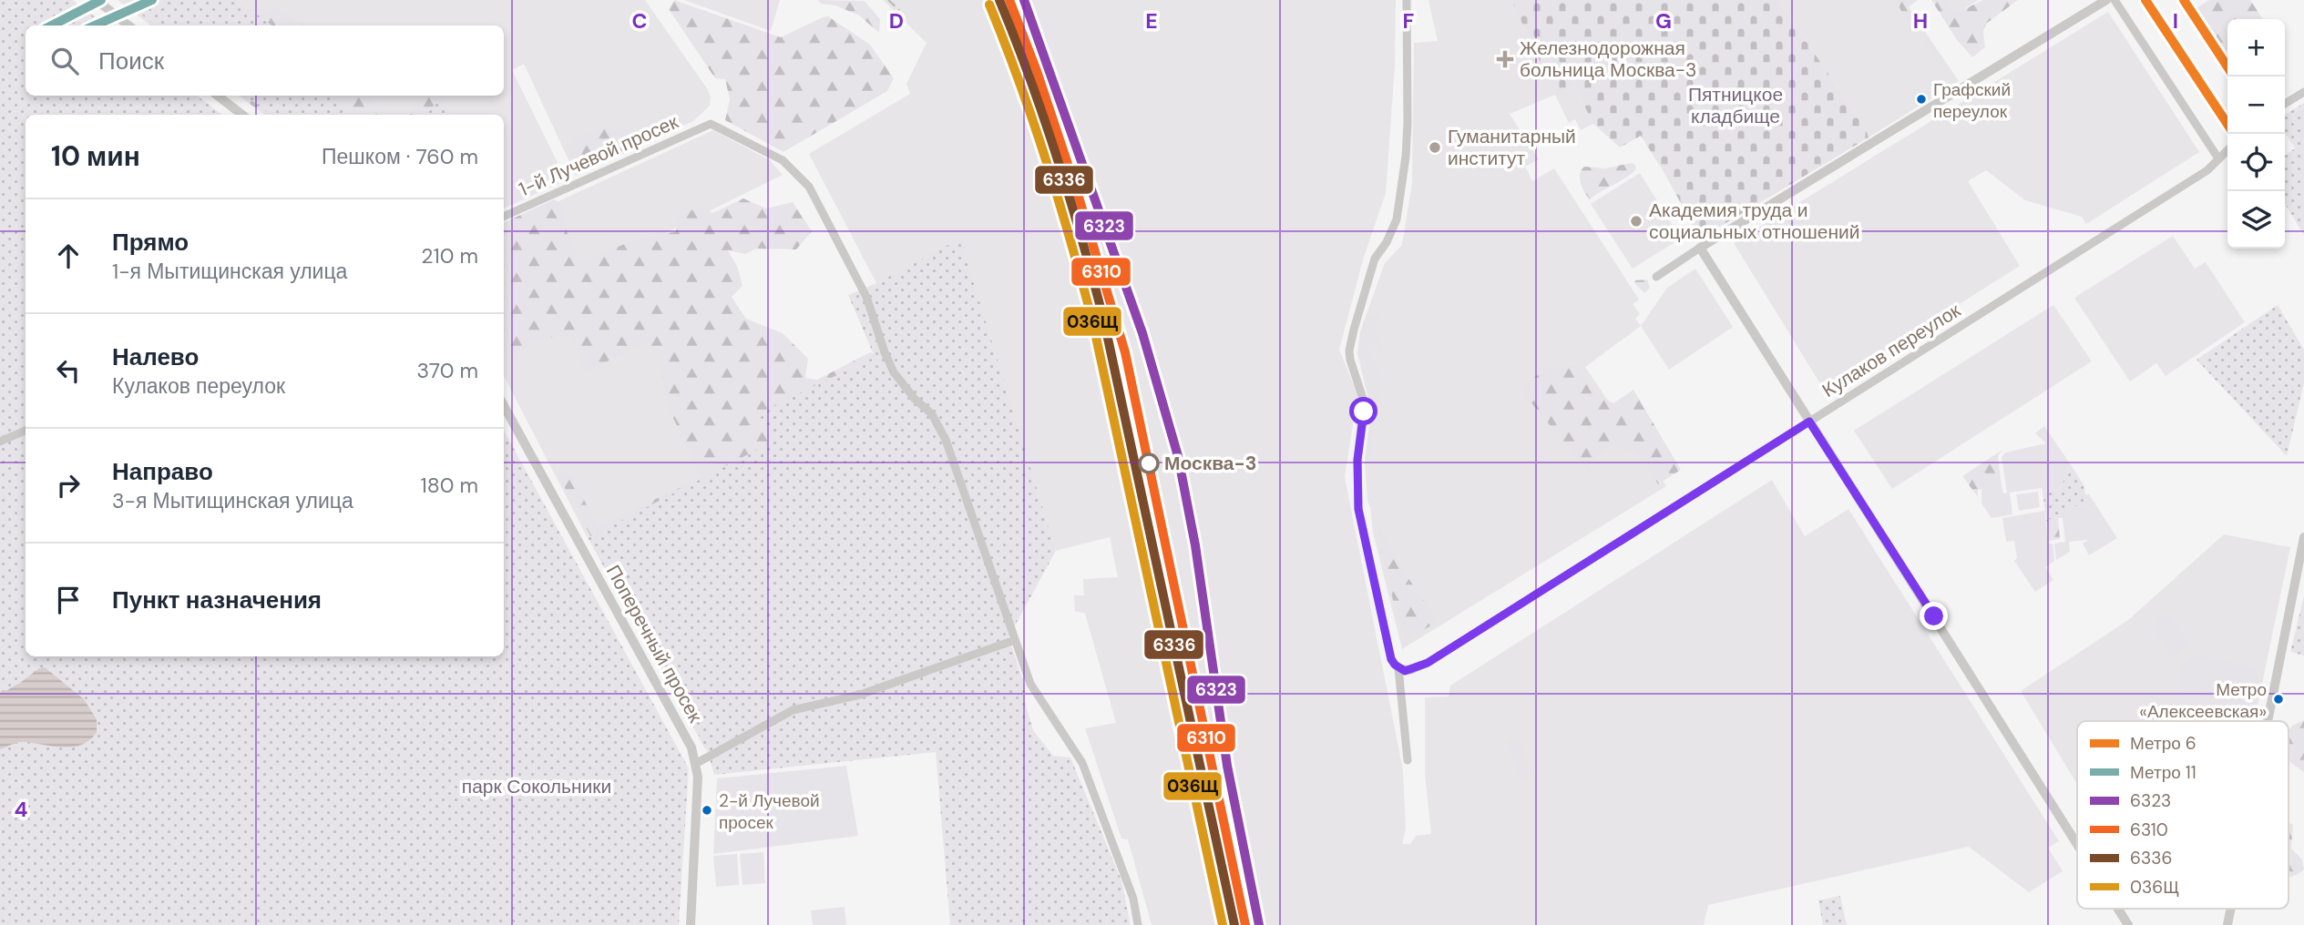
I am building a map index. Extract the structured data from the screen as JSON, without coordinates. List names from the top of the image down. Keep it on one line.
{"streets":{"street":["1-й Лучевой просек","Кулаков переулок","Поперечный просек"]},"parks":["Пятницкое кладбище","парк Сокольники"],"places":{"health":["Железнодорожная больница Москва-3"],"other":["Графский переулок","Гуманитарный институт","Академия труда и социальных отношений","Москва-3","Метро «Алексеевская»","2-й Лучевой просек"]},"lines":["metro line 6","metro line 11","transit line 6323","transit line 6310","transit line 6336","transit line 036Щ"],"legend":["Метро 6","Метро 11","6323","6310","6336","036Щ"],"page":{"map_buttons":["+","−"],"search":"Поиск","heading":["10 мин","Пешком · 760 m"],"list":[["Прямо","1-я Мытищинская улица","210 m"],["Налево","Кулаков переулок","370 m"],["Направо","3-я Мытищинская улица","180 m"],"Пункт назначения"]},"grid":{"columns":["C","D","E","F","G","H","I"],"rows":["4"]}}
